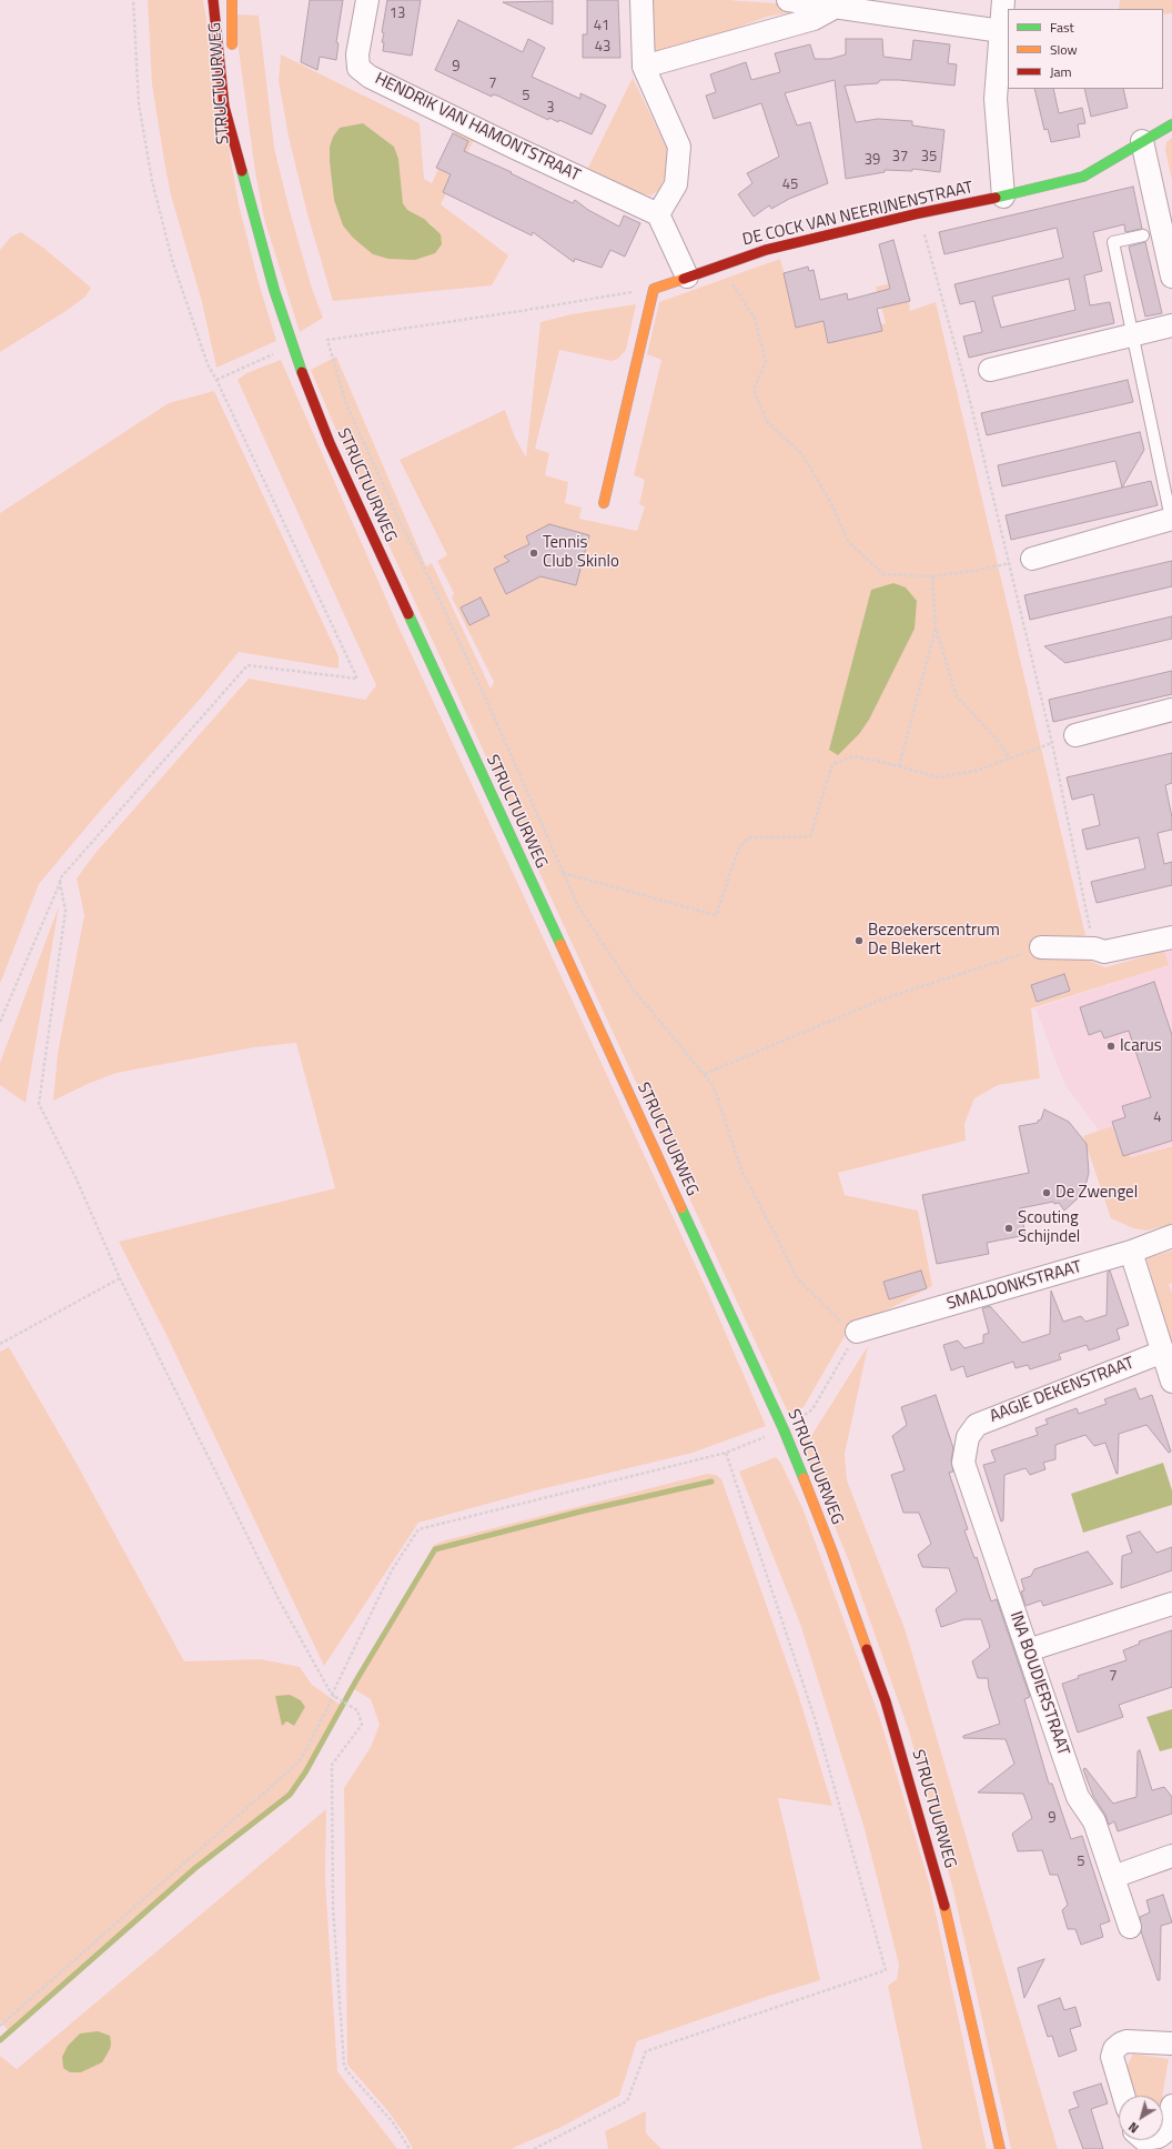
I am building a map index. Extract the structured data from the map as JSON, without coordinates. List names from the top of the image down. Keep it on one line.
{"streets":{"main road":["STRUCTUURWEG","DE COCK VAN NEERIJNENSTRAAT"],"street":["HENDRIK VAN HAMONTSTRAAT","SMALDONKSTRAAT","AAGJE DEKENSTRAAT","INA BOUDIERSTRAAT"]},"crossings":[["AAGJE DEKENSTRAAT","INA BOUDIERSTRAAT"]],"places":["Tennis Club Skinlo","Bezoekerscentrum De Blekert","Icarus","De Zwengel","Scouting Schijndel"],"house_numbers":["13","41","43","9","7","5","3","37","35","39","45","4","7","9","5"],"legend":["Fast","Slow","Jam"],"north":"bottom left"}
